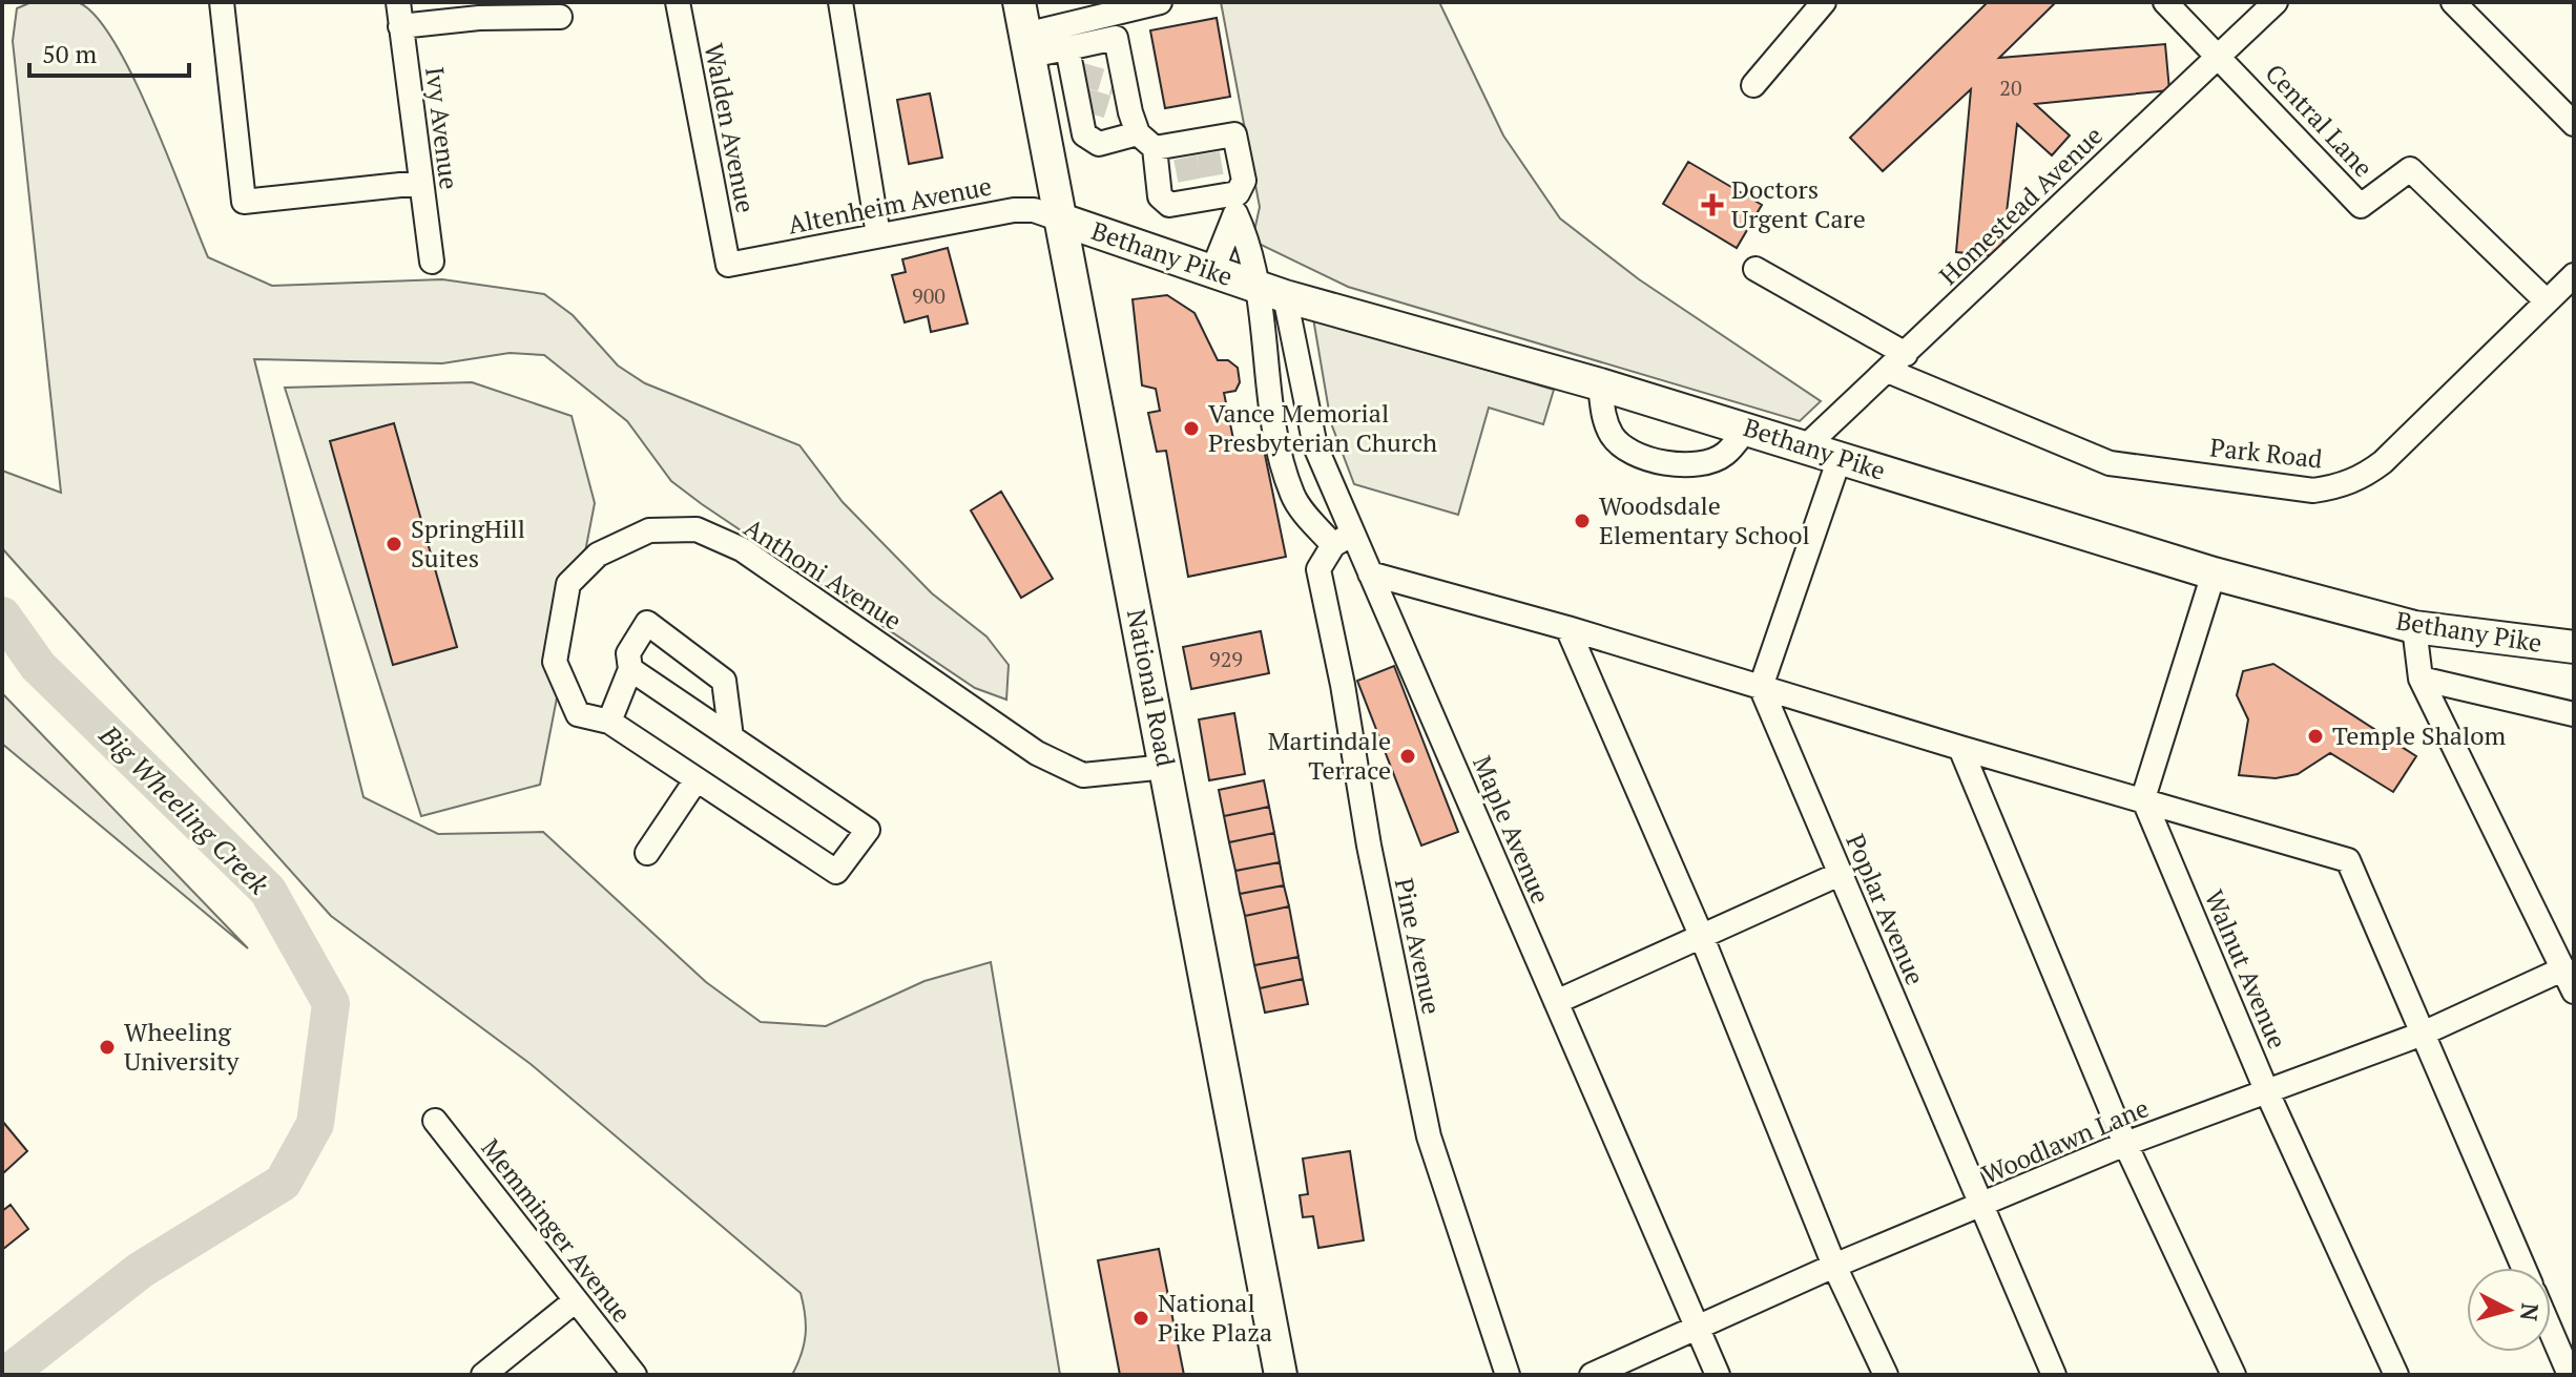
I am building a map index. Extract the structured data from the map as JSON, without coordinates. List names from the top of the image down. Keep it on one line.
{"streets":{"main road":["Bethany Pike","National Road"],"street":["Central Lane","Ivy Avenue","Walden Avenue","Altenheim Avenue","Homestead Avenue","Park Road","Anthoni Avenue","Maple Avenue","Poplar Avenue","Pine Avenue","Walnut Avenue","Woodlawn Lane","Memminger Avenue"]},"crossings":[["Central Lane","Homestead Avenue"],["Central Lane","Park Road"],["Walden Avenue","Altenheim Avenue"],["Altenheim Avenue","Bethany Pike"],["Altenheim Avenue","National Road"],["Homestead Avenue","Bethany Pike"],["Homestead Avenue","Park Road"],["Bethany Pike","National Road"],["Bethany Pike","Maple Avenue"],["Anthoni Avenue","National Road"],["Maple Avenue","Pine Avenue"],["Maple Avenue","Woodlawn Lane"],["Poplar Avenue","Woodlawn Lane"],["Walnut Avenue","Woodlawn Lane"]],"water":["Big Wheeling Creek"],"places":{"health":["Doctors Urgent Care"],"other":["Vance Memorial Presbyterian Church","Woodsdale Elementary School","SpringHill Suites","Temple Shalom","Martindale Terrace","Wheeling University","National Pike Plaza"]},"house_numbers":["20","900","929"],"scale_bar":"50 m","north":"right"}
